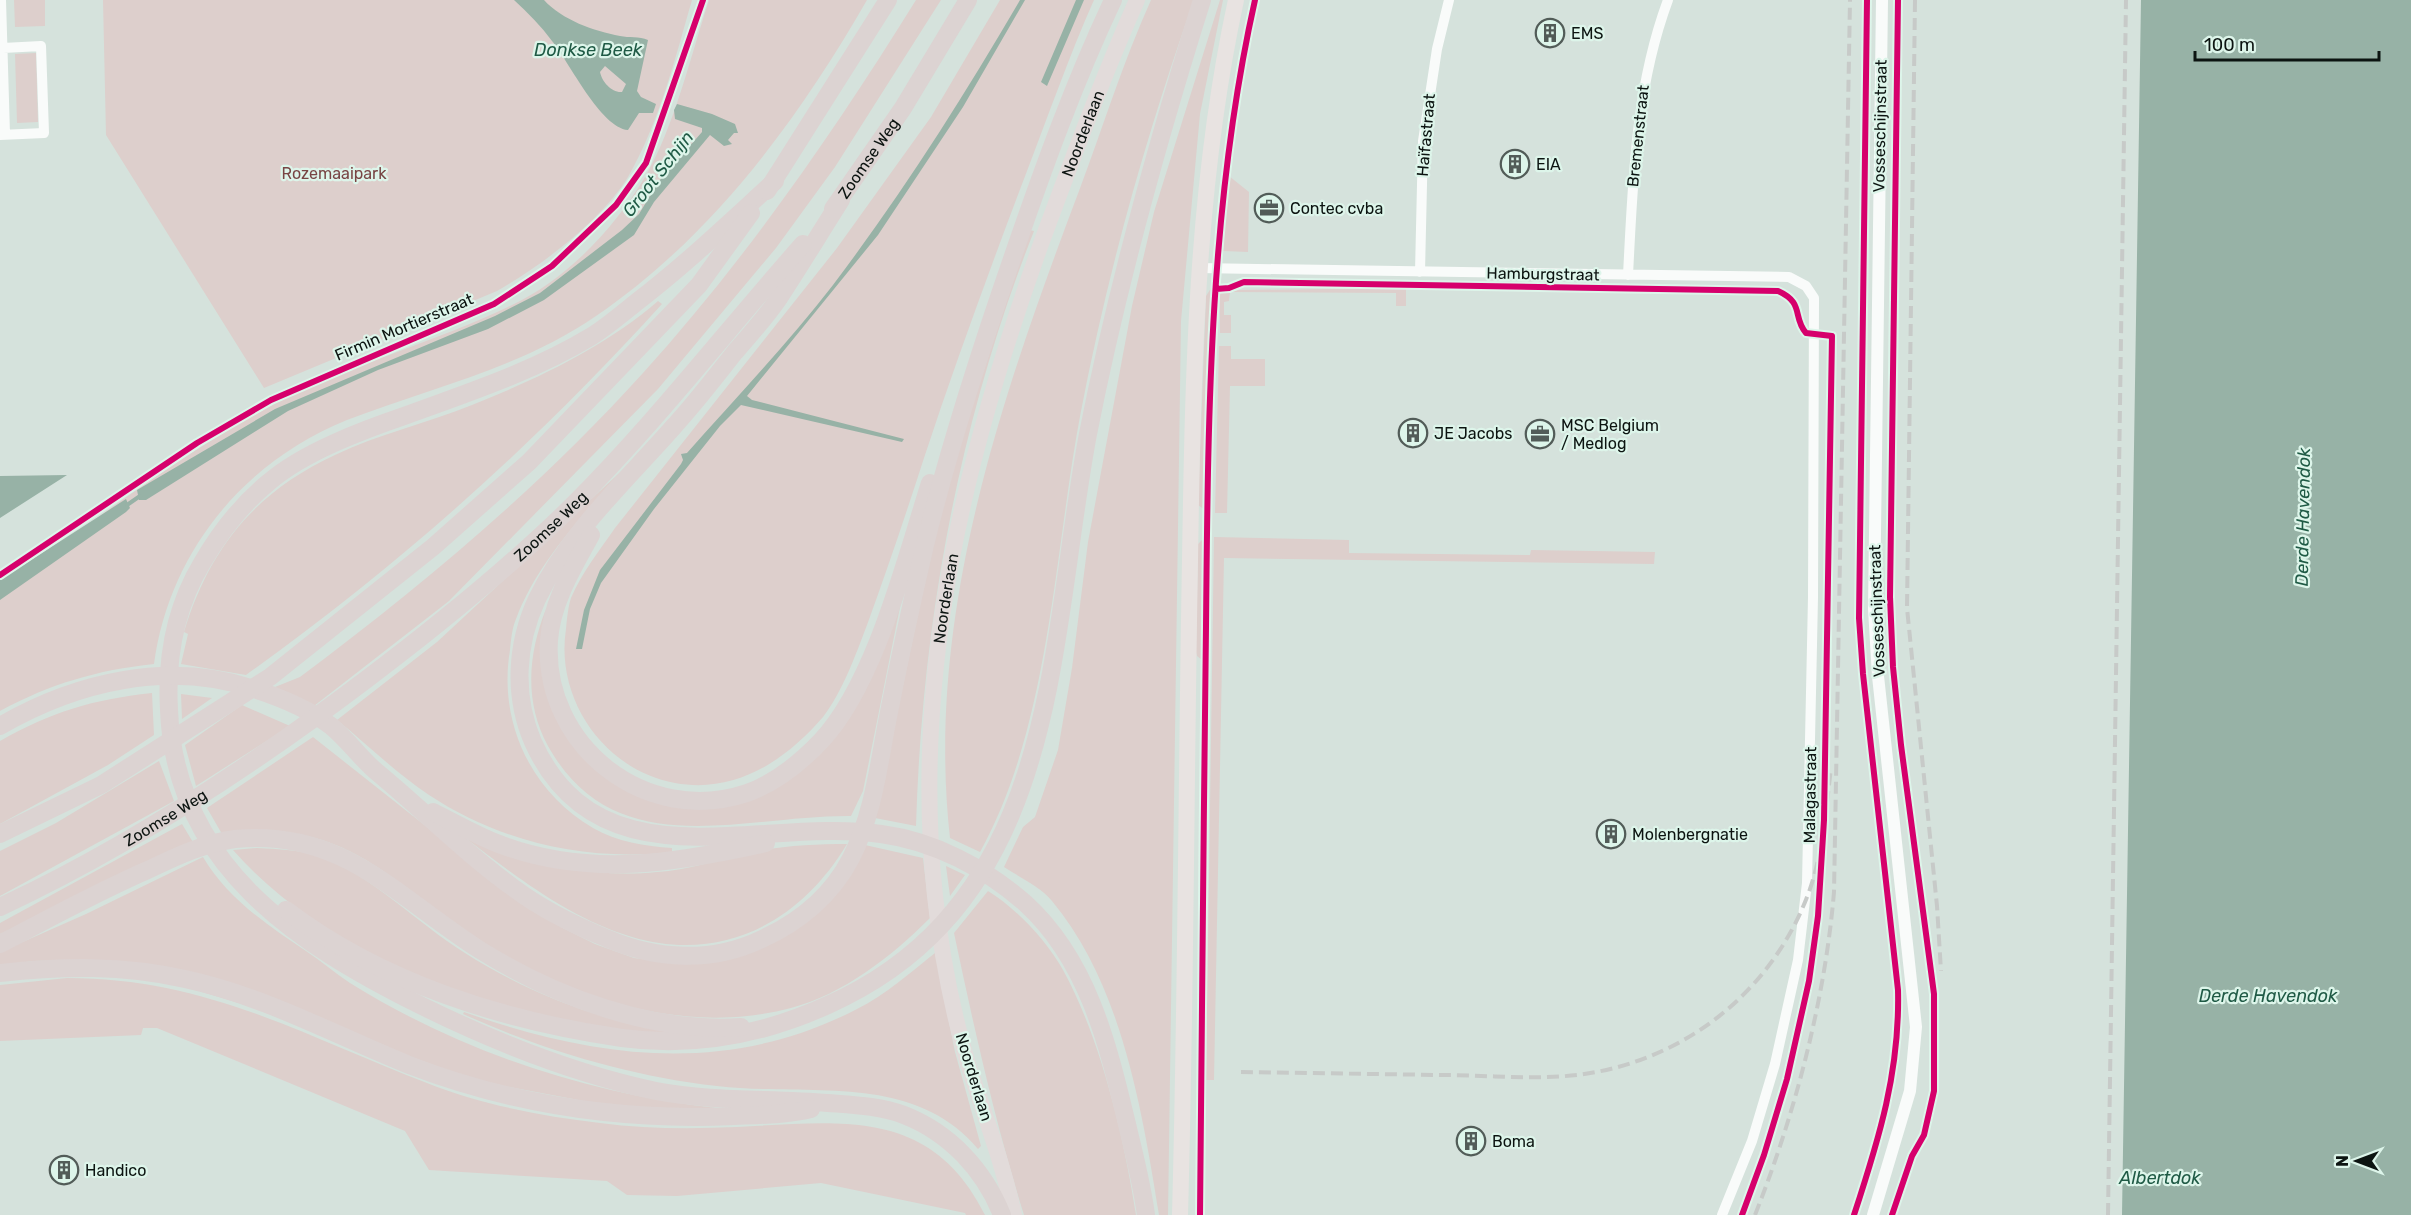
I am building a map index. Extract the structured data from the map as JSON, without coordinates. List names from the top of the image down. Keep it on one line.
{"streets":{"highway":["Noorderlaan","Zoomse Weg"],"street":["Vosseschijnstraat","Haïfastraat","Bremenstraat","Hamburgstraat","Malagastraat"],"cycle path":["Firmin Mortierstraat"]},"crossings":[["Haïfastraat","Hamburgstraat"],["Bremenstraat","Hamburgstraat"],["Hamburgstraat","Malagastraat"]],"water":["Donkse Beek","Groot Schijn","Derde Havendok","Albertdok"],"parks":["Rozemaaipark"],"places":{"building":["EMS","EIA","JE Jacobs","Molenbergnatie","Boma","Handico"],"office":["Contec cvba","MSC Belgium / Medlog"]},"scale_bar":"100 m","north":"left"}
